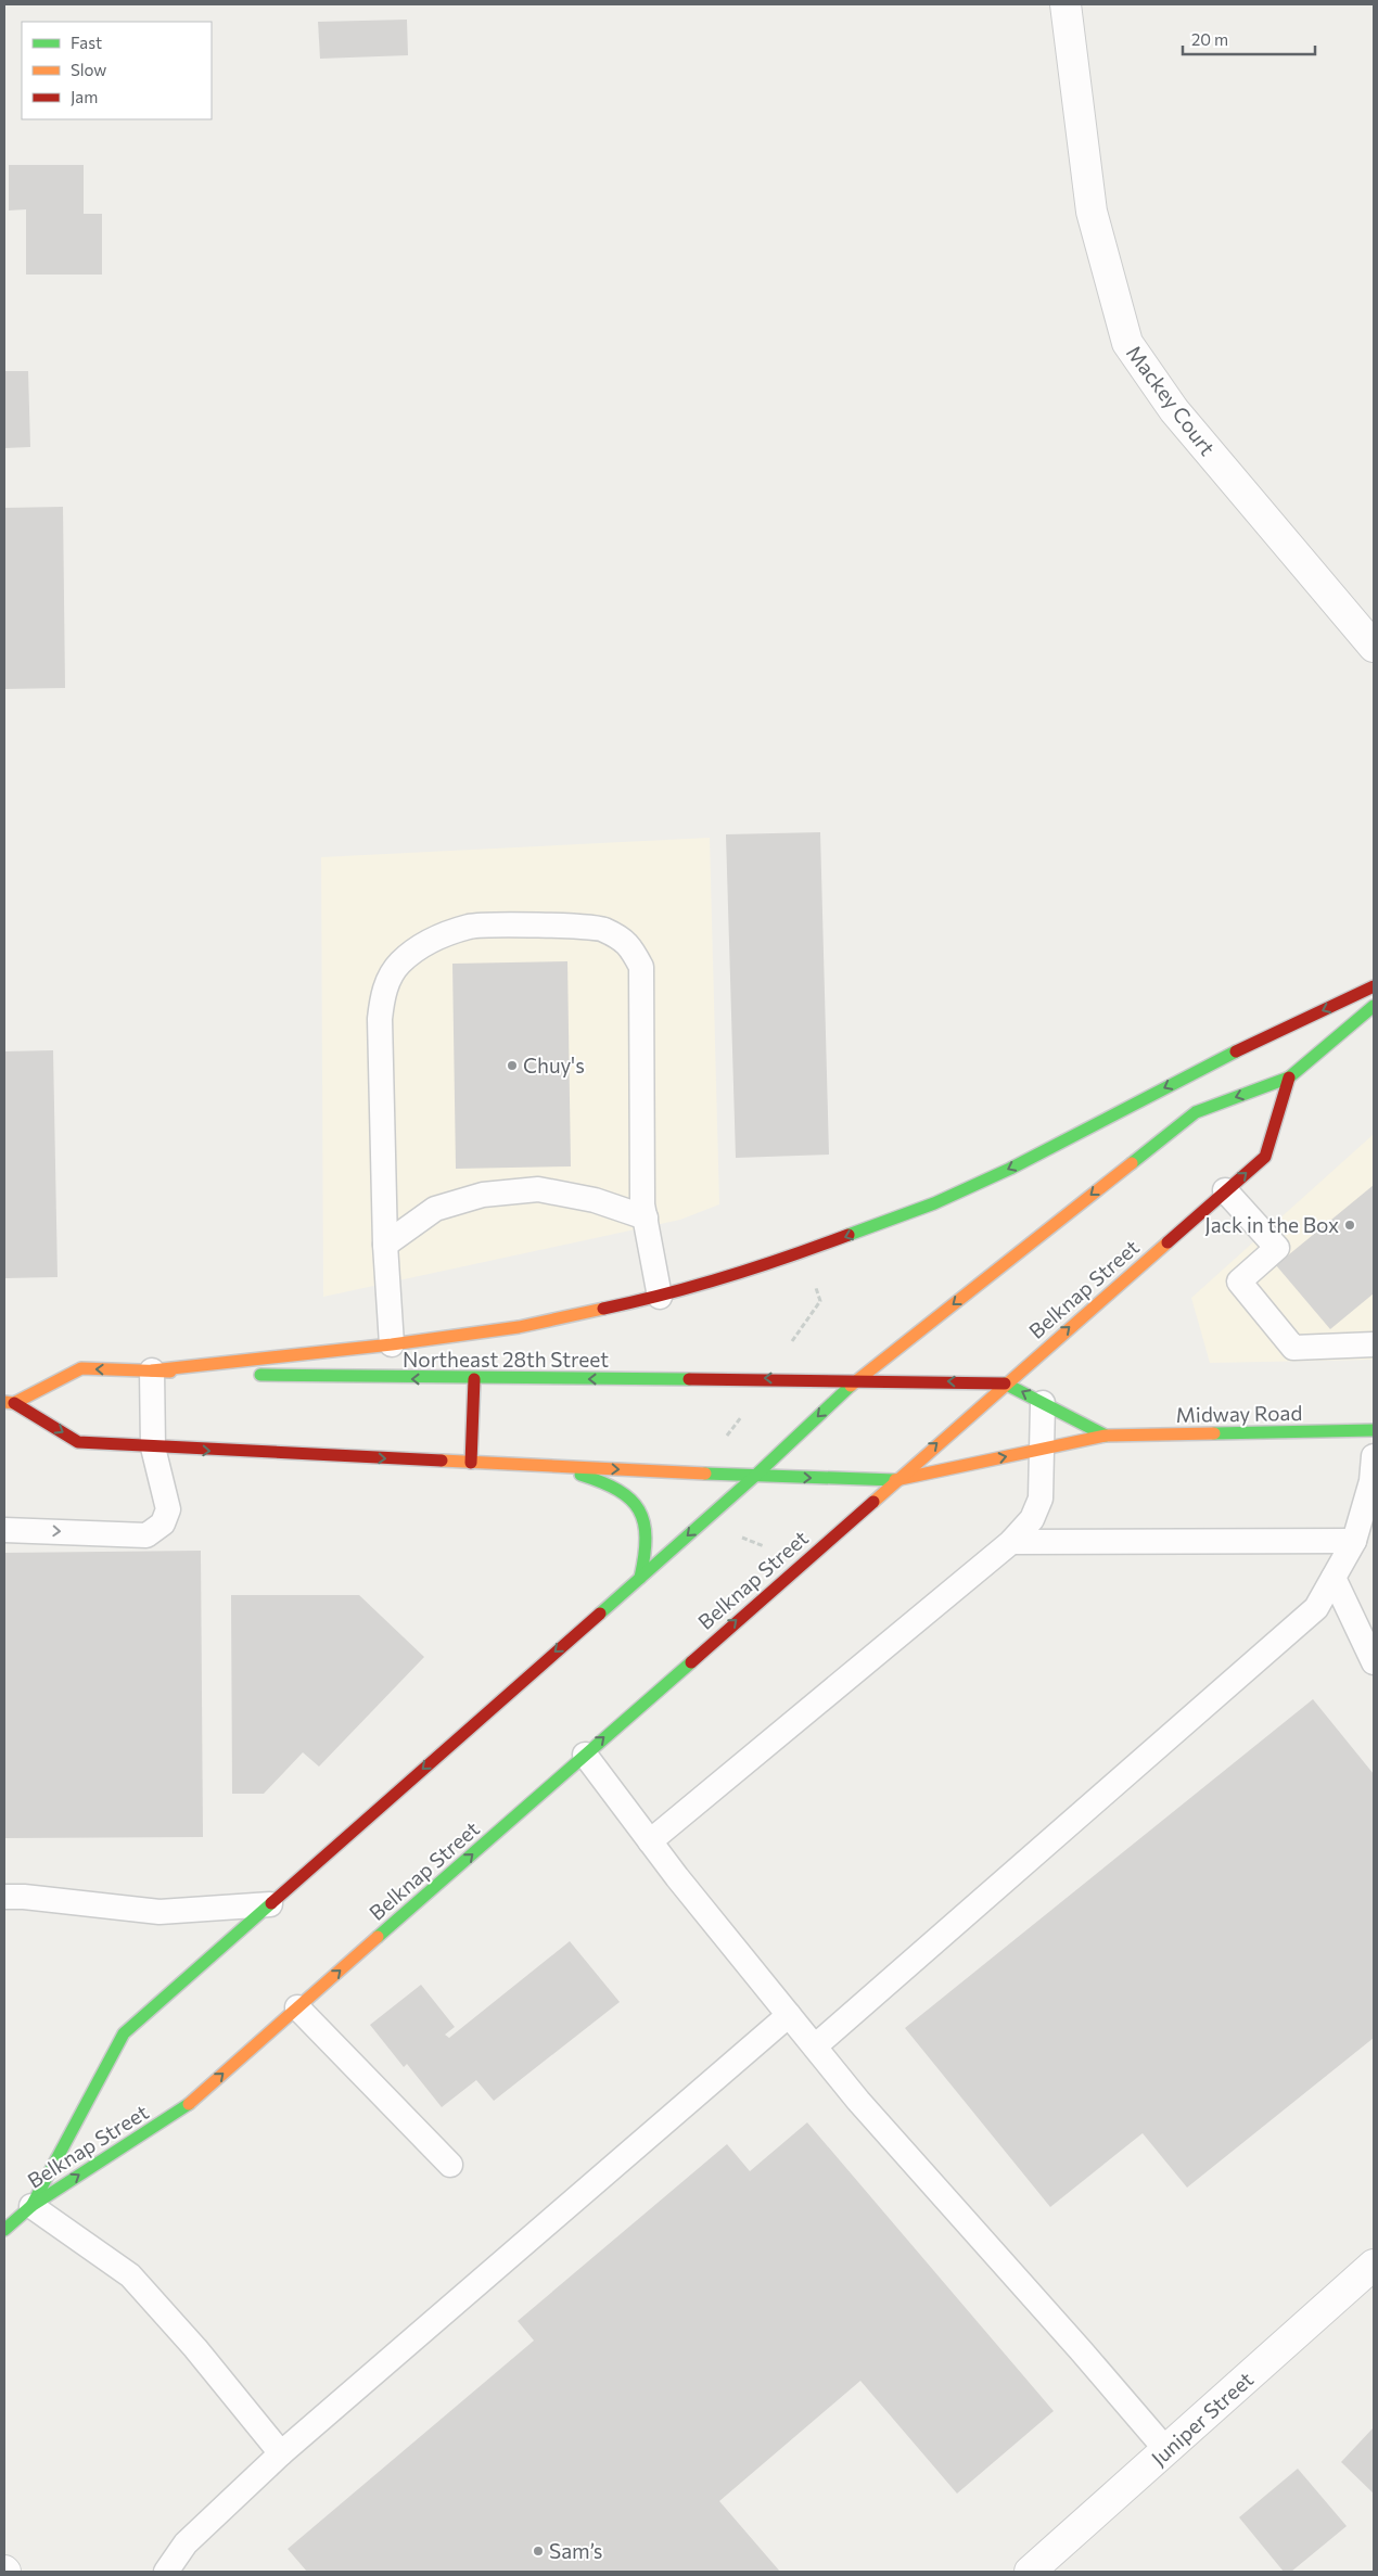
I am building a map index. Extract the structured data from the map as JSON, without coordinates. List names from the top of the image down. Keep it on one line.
{"streets":{"main road":["Belknap Street","Northeast 28th Street","Midway Road"],"street":["Mackey Court","Juniper Street"]},"crossings":[["Belknap Street","Northeast 28th Street"],["Belknap Street","Midway Road"],["Northeast 28th Street","Midway Road"]],"places":["Chuy's","Jack in the Box","Sam’s"],"legend":["Fast","Slow","Jam"],"scale_bar":"20 m"}
